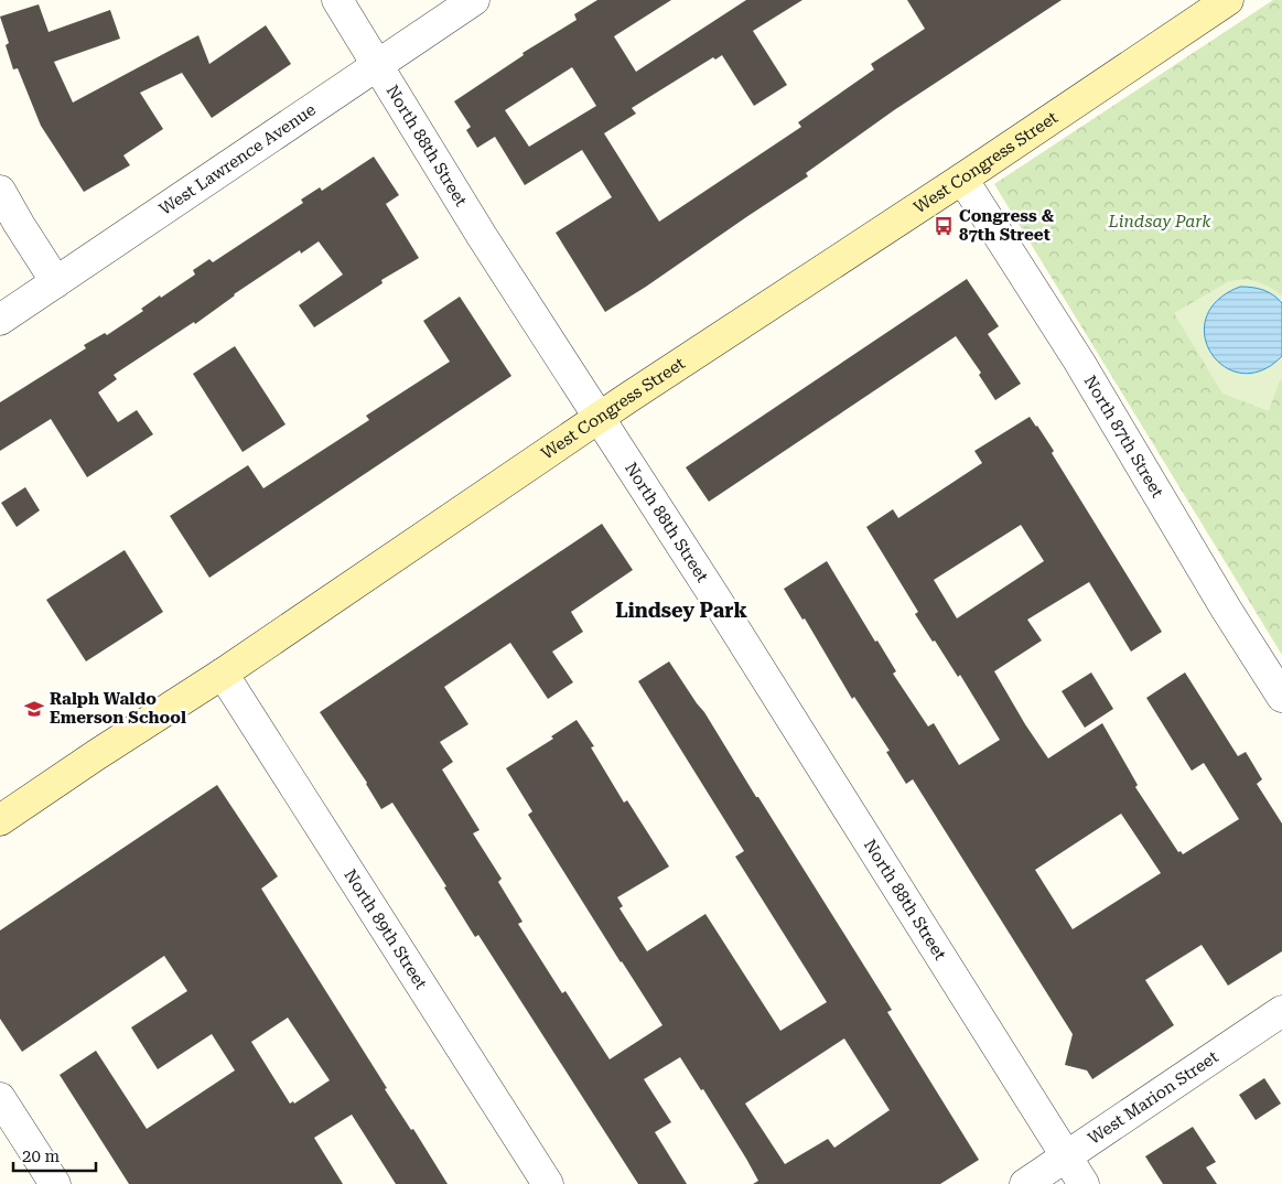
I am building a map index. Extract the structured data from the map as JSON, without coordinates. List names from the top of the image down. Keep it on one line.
{"streets":{"street":["North 88th Street","West Lawrence Avenue","West Congress Street","North 87th Street","North 89th Street","West Marion Street"]},"crossings":[["North 88th Street","West Lawrence Avenue"],["North 88th Street","West Congress Street"],["North 88th Street","West Marion Street"],["West Congress Street","North 87th Street"],["West Congress Street","North 89th Street"]],"districts":["Lindsey Park"],"parks":["Lindsay Park"],"places":{"bus stop":["Congress & 87th Street"],"school or university":["Ralph Waldo Emerson School"]},"scale_bar":"20 m"}
